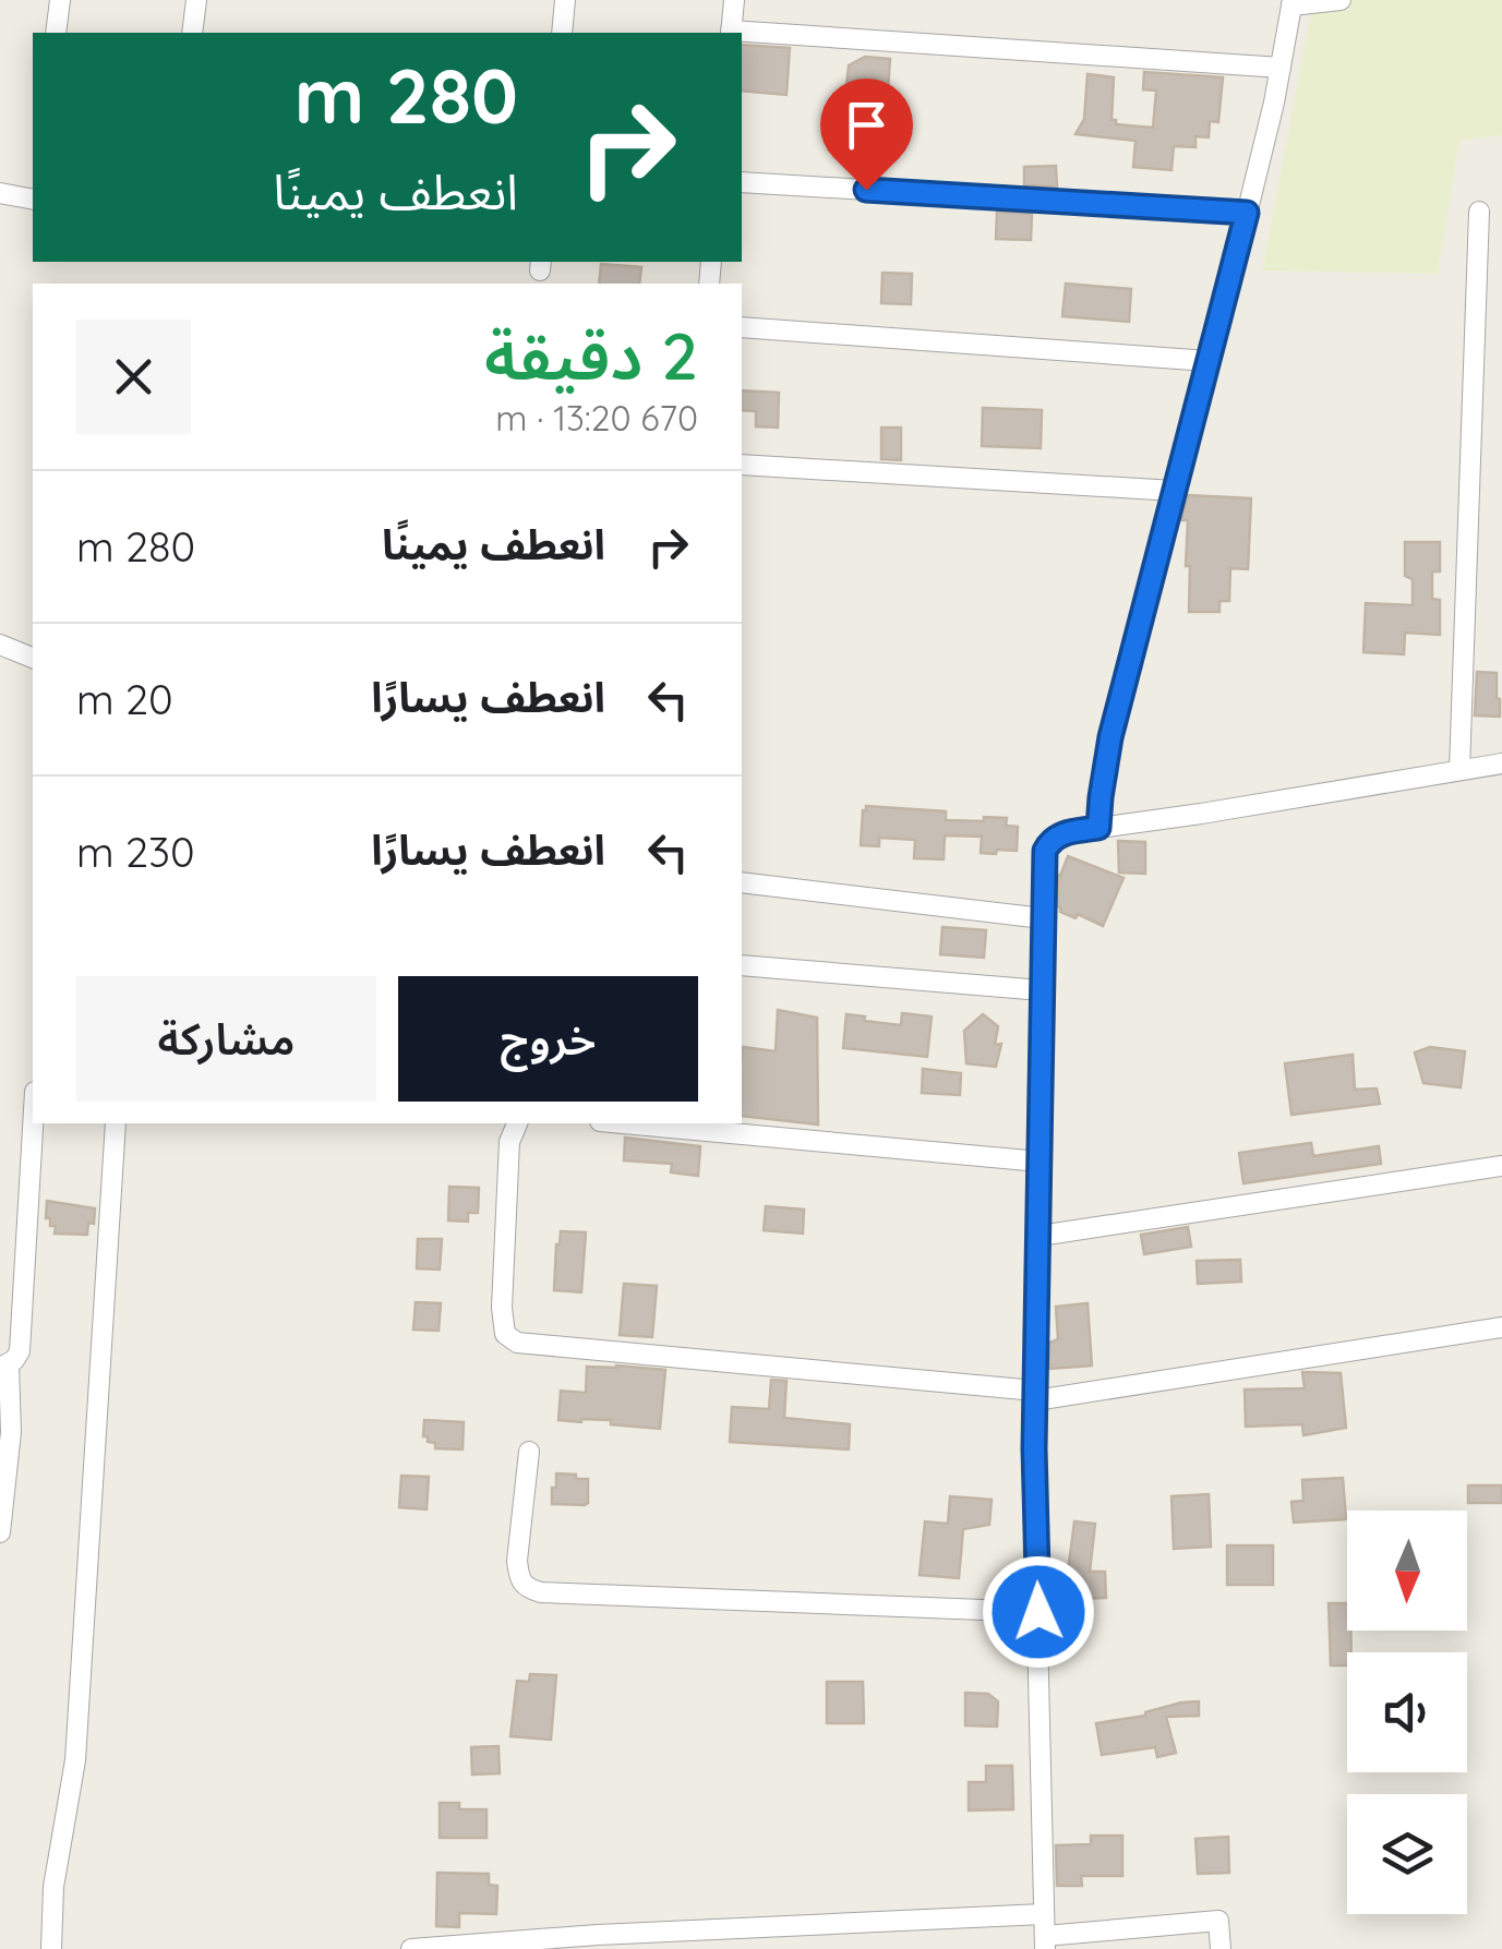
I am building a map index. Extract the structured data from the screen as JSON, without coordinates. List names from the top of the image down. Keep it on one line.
{"north":"bottom","page":{"turn":["280 m","انعطف يمينًا"],"heading":["2 دقيقة","670 m · 13:20"],"list":[{"name":"انعطف يمينًا","value":"280 m"},{"name":"انعطف يسارًا","value":"20 m"},{"name":"انعطف يسارًا","value":"230 m"}],"buttons":["خروج","مشاركة"]}}
